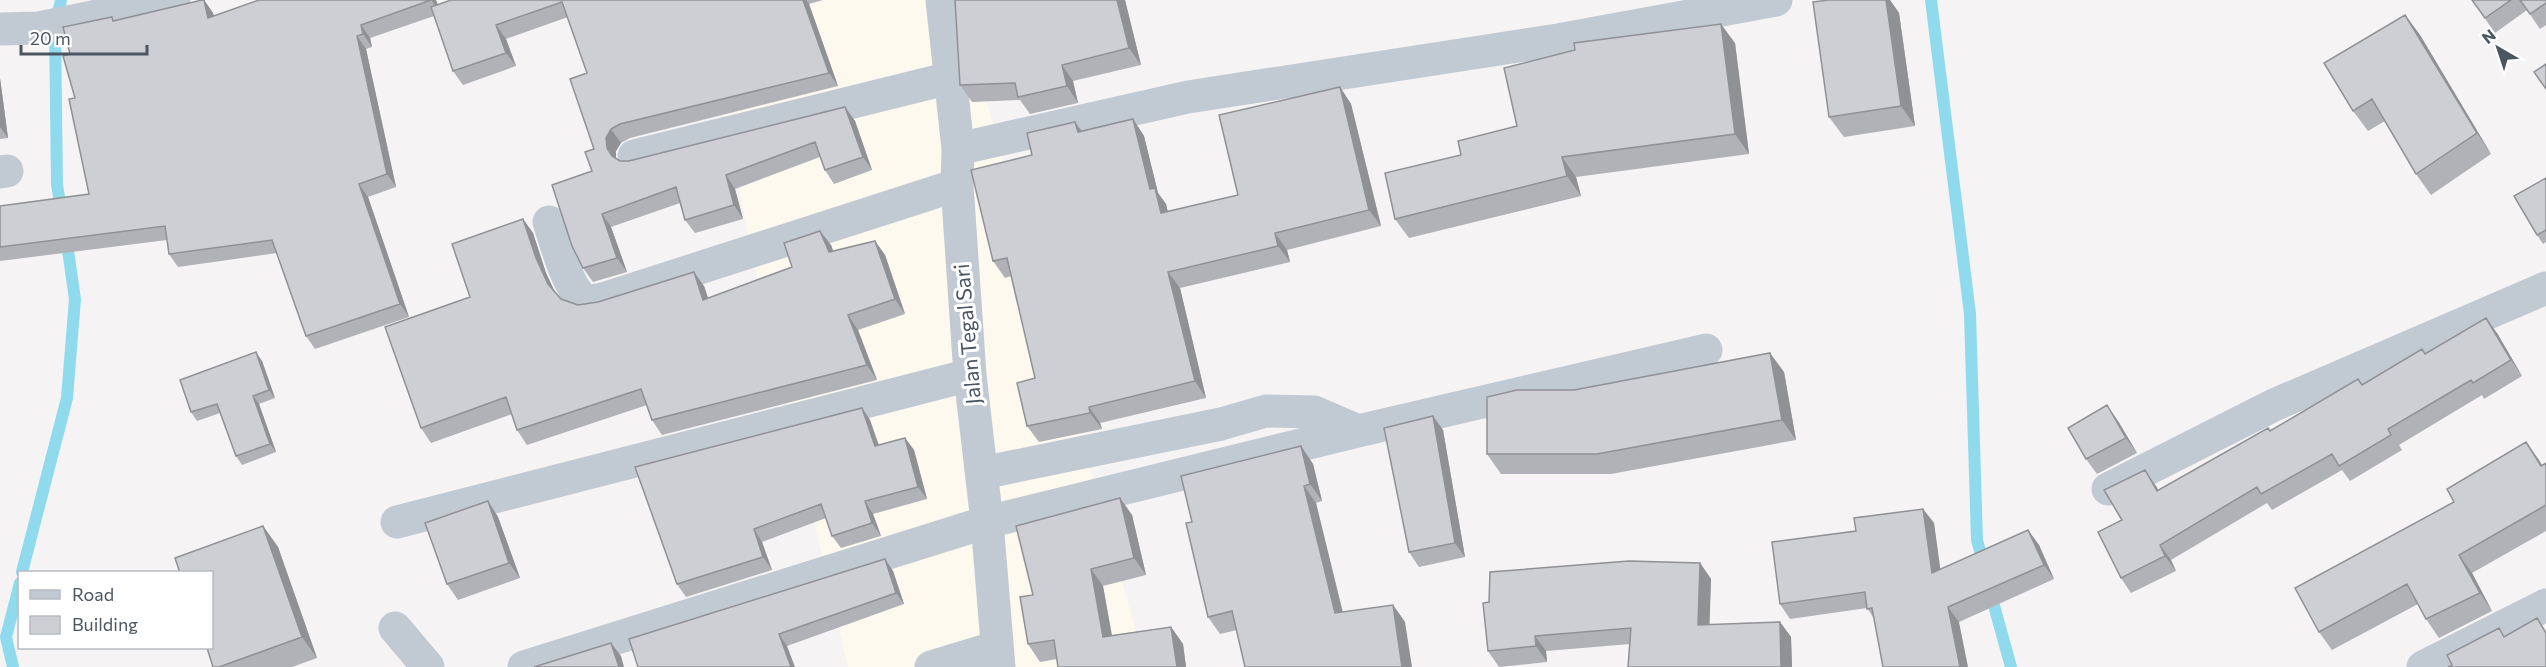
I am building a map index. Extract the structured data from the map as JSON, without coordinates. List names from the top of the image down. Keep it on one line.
{"streets":{"street":["Jalan Tegal Sari"]},"legend":["Road","Building"],"scale_bar":"20 m","north":"top left"}
